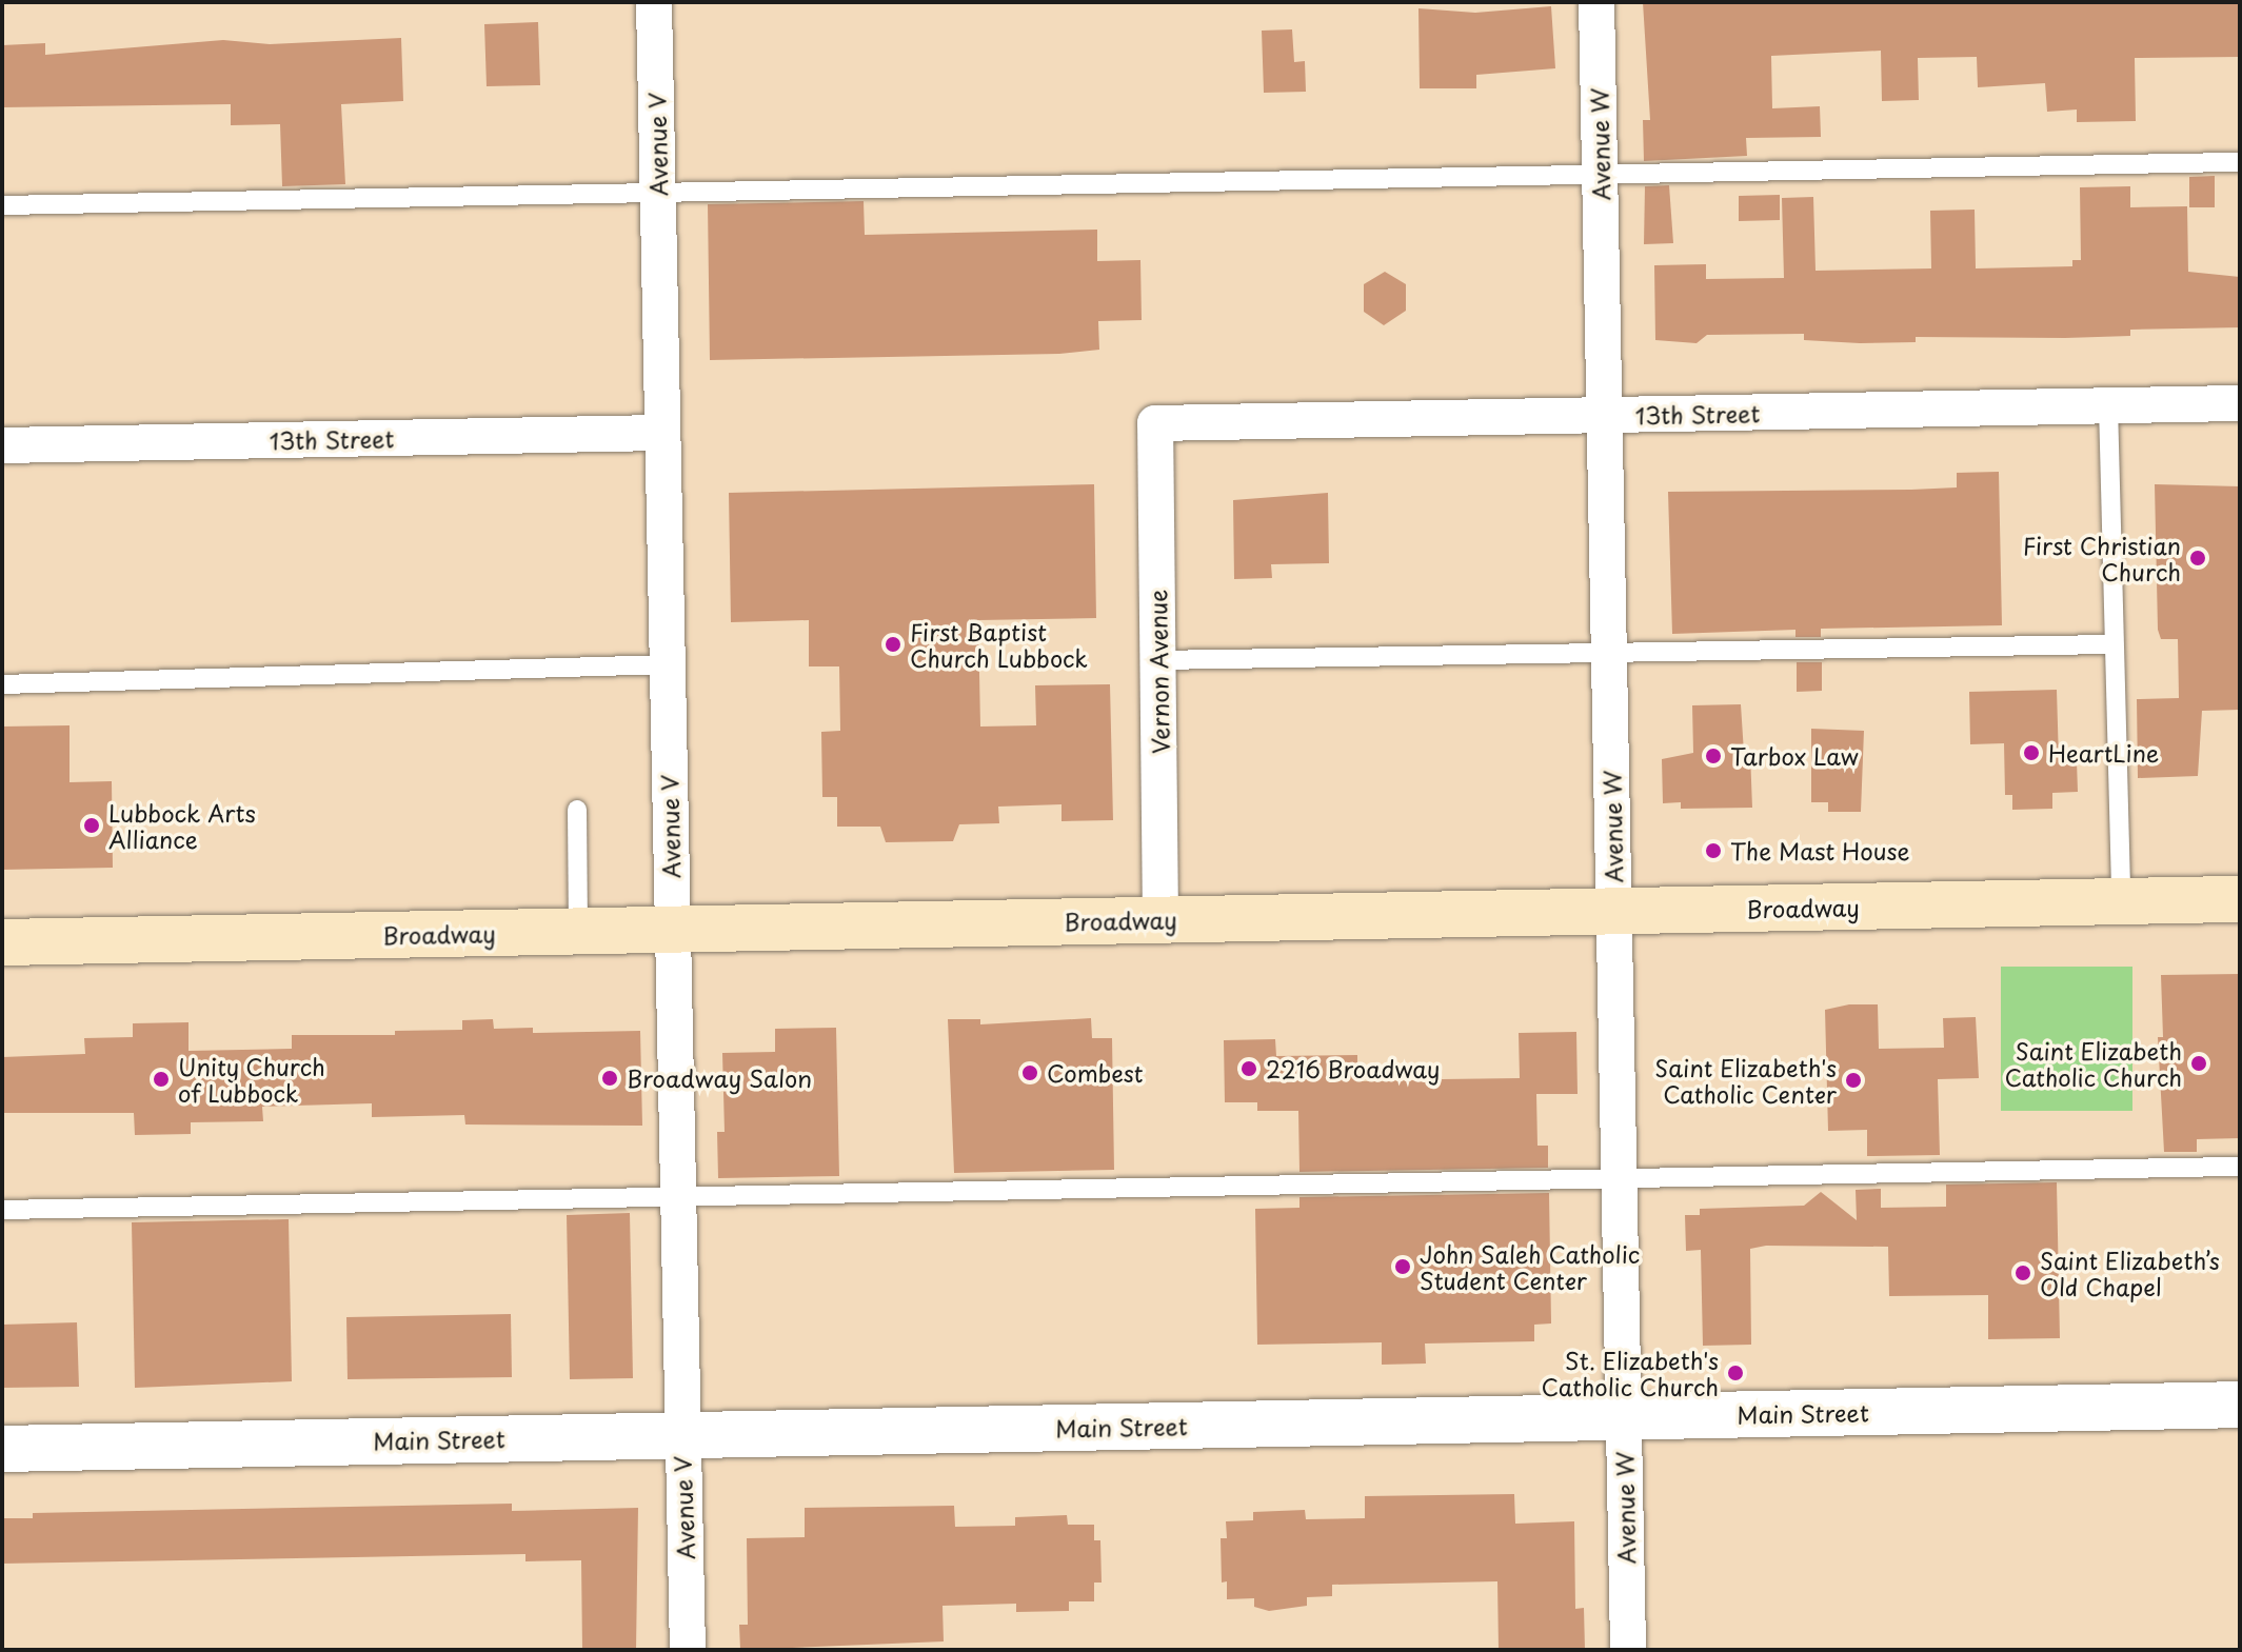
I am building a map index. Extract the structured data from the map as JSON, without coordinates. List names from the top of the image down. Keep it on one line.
{"streets":{"main road":["Broadway"],"street":["Avenue V","Avenue W","13th Street","Vernon Avenue","Main Street"]},"crossings":[["Avenue V","13th Street"],["Avenue V","Broadway"],["Avenue V","Main Street"],["Avenue W","13th Street"],["Avenue W","Broadway"],["Avenue W","Main Street"],["13th Street","Vernon Avenue"],["Vernon Avenue","Broadway"]],"places":["First Christian Church","First Baptist Church Lubbock","HeartLine","Tarbox Law","Lubbock Arts Alliance","The Mast House","Saint Elizabeth Catholic Church","2216 Broadway","Combest","Broadway Salon","Unity Church of Lubbock","Saint Elizabeth's Catholic Center","John Saleh Catholic Student Center","Saint Elizabeth’s Old Chapel","St. Elizabeth's Catholic Church"]}
